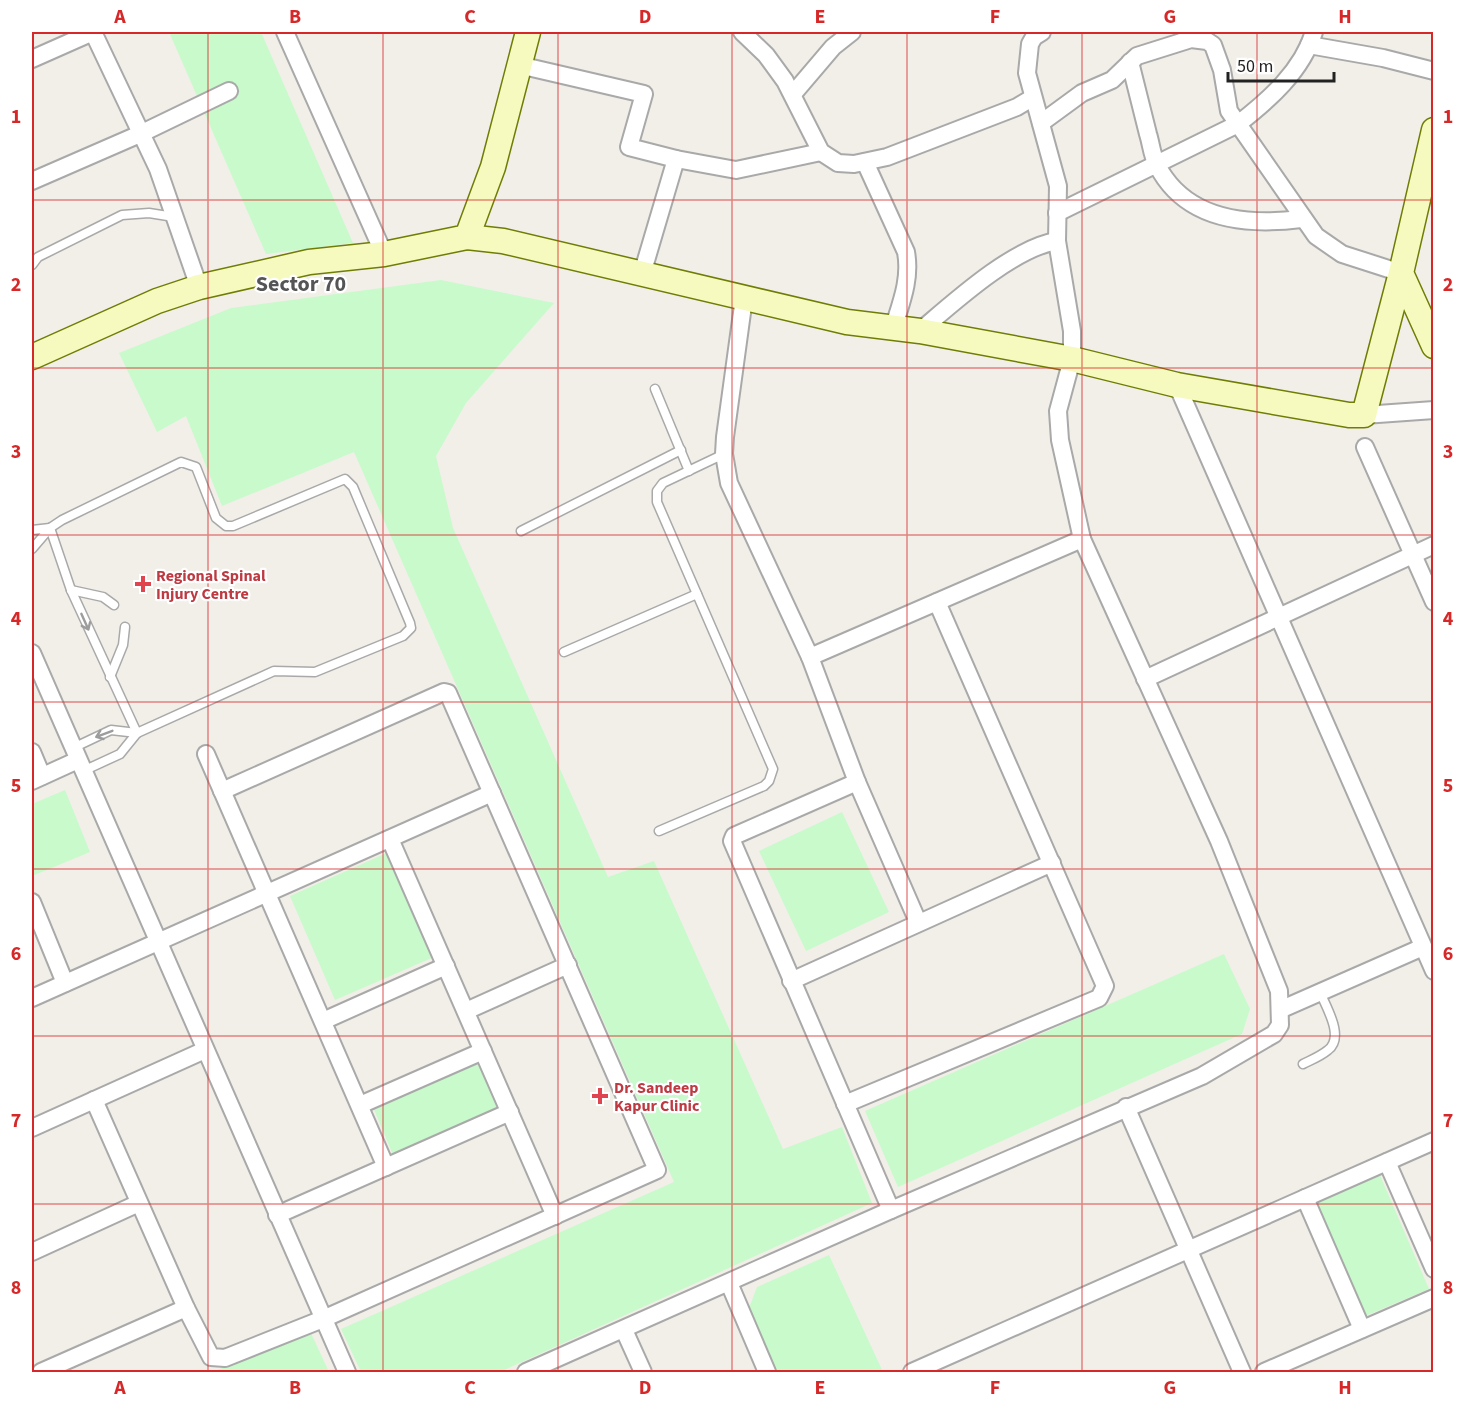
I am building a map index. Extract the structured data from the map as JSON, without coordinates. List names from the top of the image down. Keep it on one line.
{"districts":["Sector 70"],"places":{"health":["Regional Spinal Injury Centre","Dr. Sandeep Kapur Clinic"]},"scale_bar":"50 m","grid":{"columns":["A","B","C","D","E","F","G","H"],"rows":["1","2","3","4","5","6","7","8"]}}
